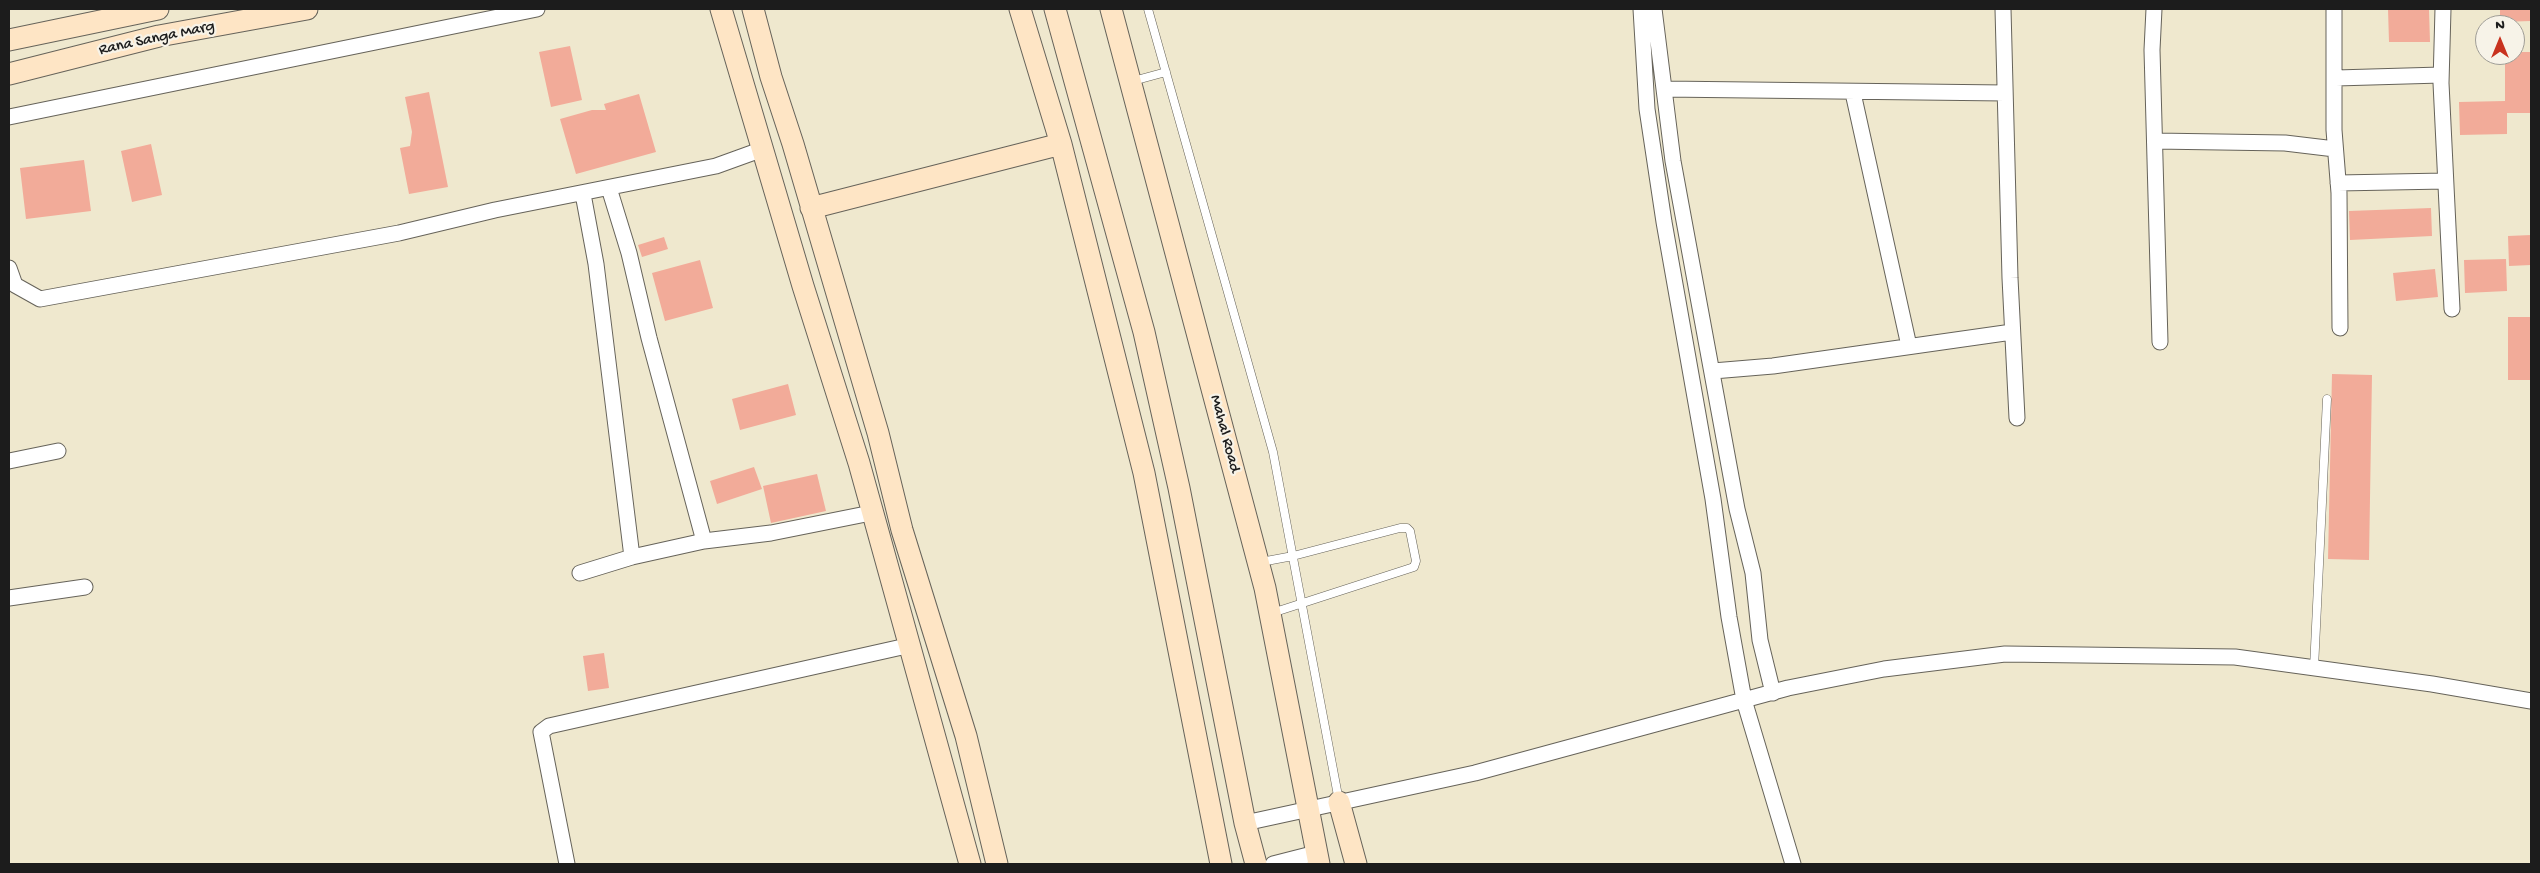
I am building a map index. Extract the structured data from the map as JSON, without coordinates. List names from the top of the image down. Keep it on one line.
{"streets":{"main road":["Rana Sanga Marg","Mahal Road"]},"north":"top"}
